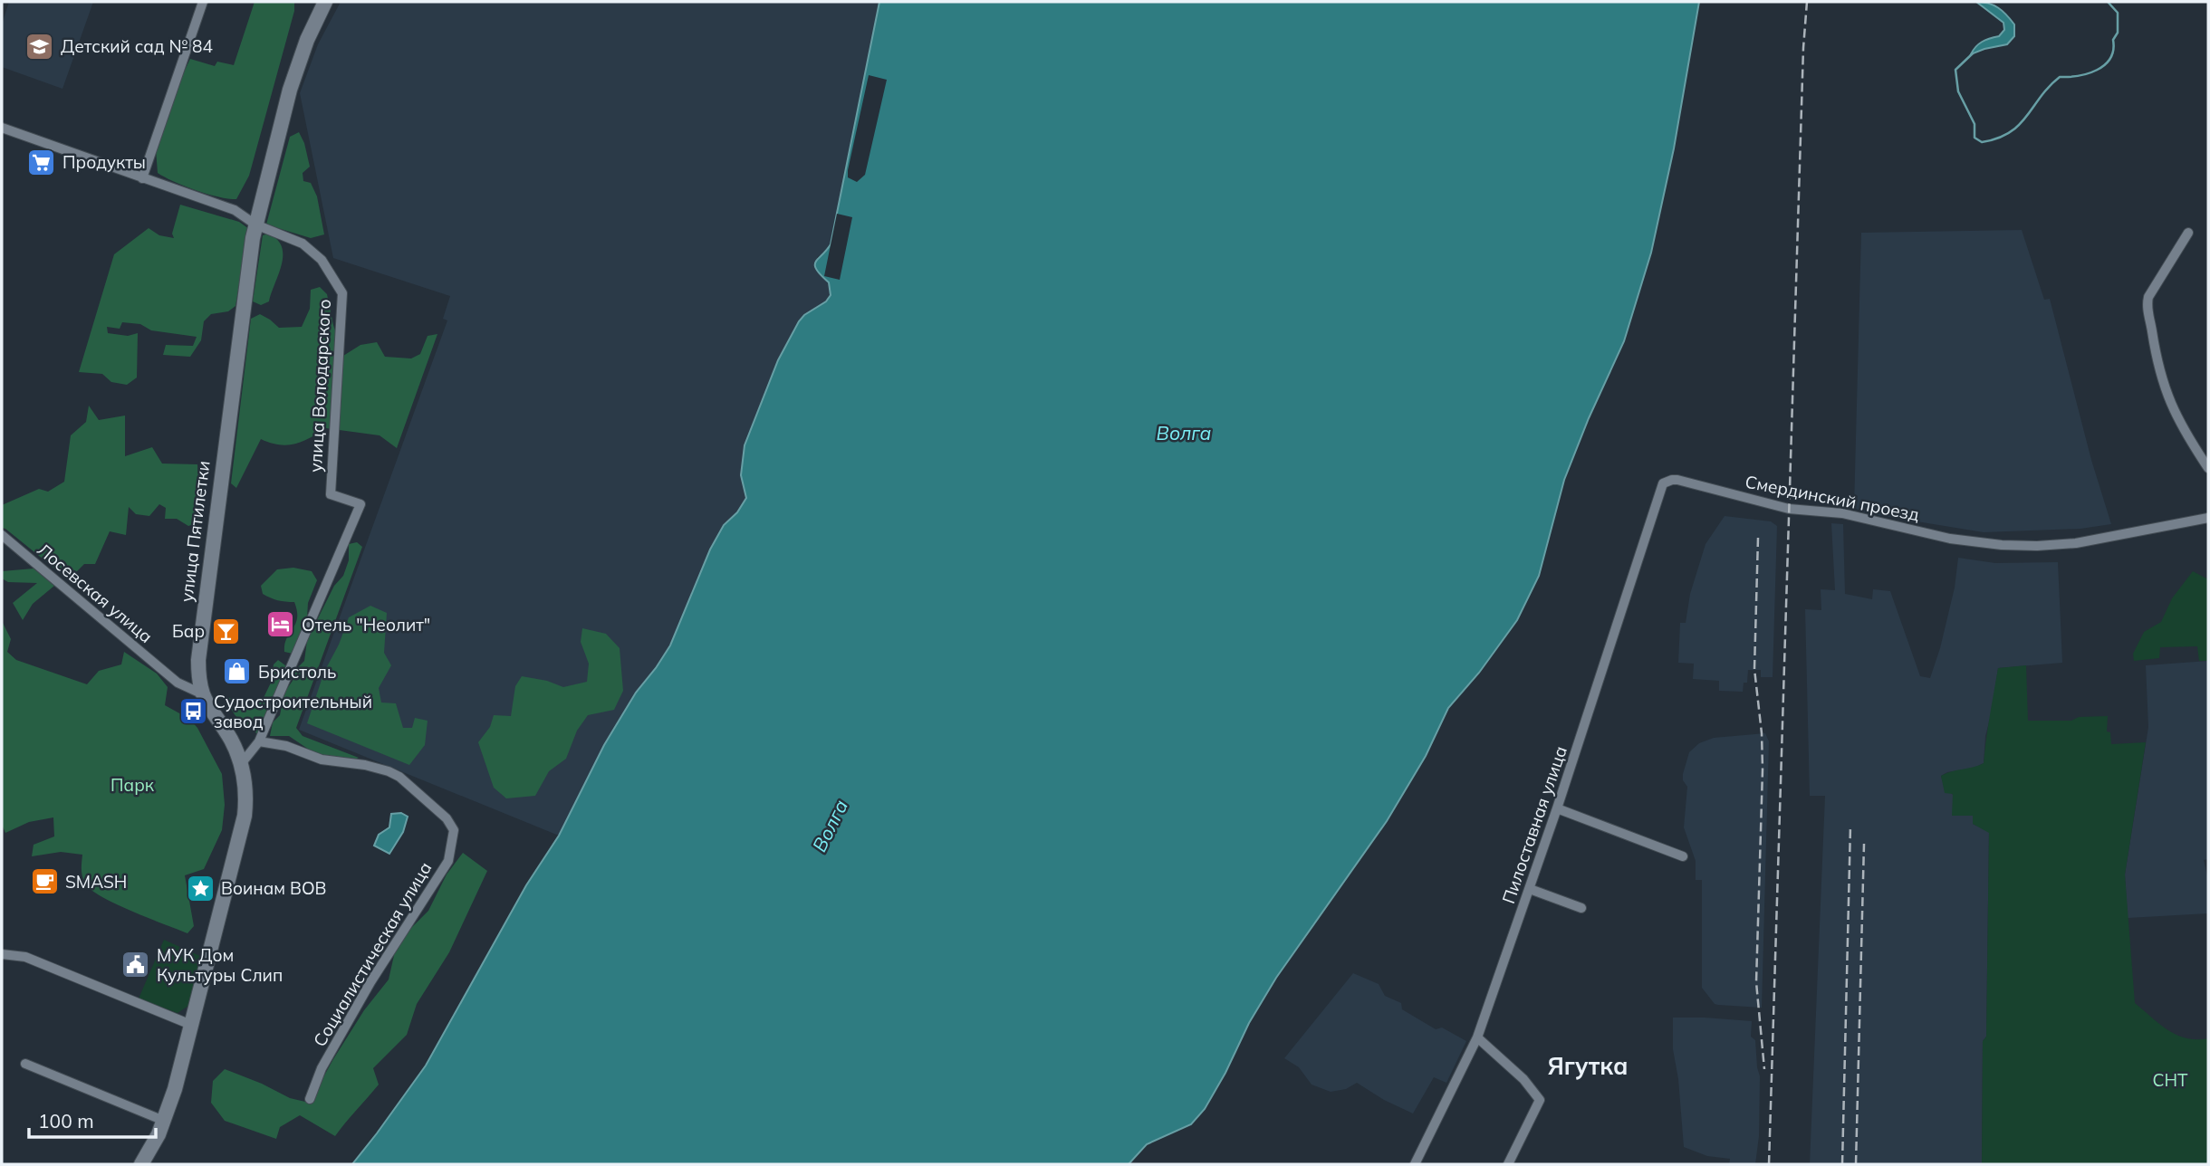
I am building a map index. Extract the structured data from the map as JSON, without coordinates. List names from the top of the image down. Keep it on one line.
{"streets":{"main road":["улица Пятилетки"],"street":["улица Володарского","Смердинский проезд","Лосевская улица","Пилоставная улица","Социалистическая улица"]},"crossings":[["улица Володарского","улица Пятилетки"],["улица Володарского","Социалистическая улица"],["Смердинский проезд","Пилоставная улица"],["улица Пятилетки","Лосевская улица"]],"districts":["Ягутка"],"water":["Волга"],"parks":["Парк","СНТ"],"places":{"school or university":["Детский сад № 84"],"supermarket":["Продукты"],"hotel":["Отель \"Неолит\""],"bar":["Бар"],"shop":["Бристоль"],"bus stop":["Судостроительный завод"],"cafe":["SMASH"],"place":["Воинам ВОВ"],"public building":["МУК Дом Культуры Слип"]},"scale_bar":"100 m"}
